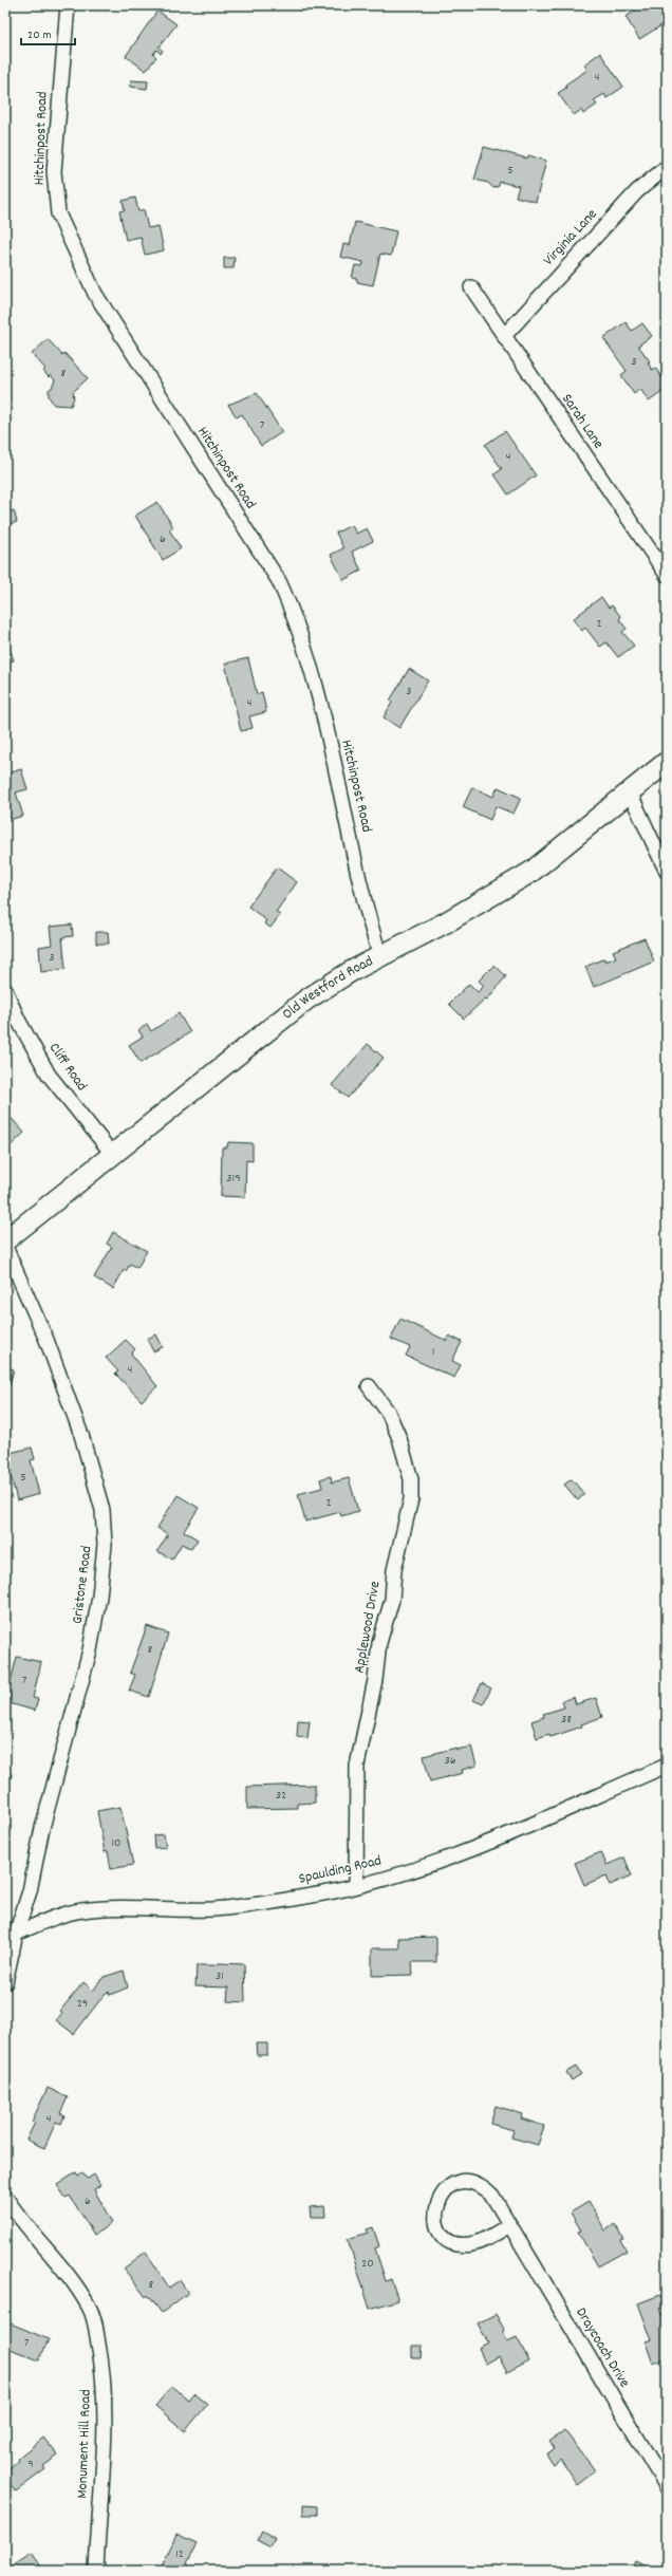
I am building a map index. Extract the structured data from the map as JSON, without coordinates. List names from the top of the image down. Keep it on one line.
{"streets":{"main road":["Old Westford Road"],"street":["Hitchinpost Road","Virginia Lane","Sarah Lane","Cliff Road","Gristone Road","Applewood Drive","Spaulding Road","Draycoach Drive","Monument Hill Road"]},"crossings":[["Hitchinpost Road","Old Westford Road"],["Virginia Lane","Sarah Lane"],["Old Westford Road","Cliff Road"],["Gristone Road","Spaulding Road"],["Applewood Drive","Spaulding Road"]],"house_numbers":["4","5","3","8","7","4","6","2","3","4","3","319","1","4","5","2","8","7","38","36","32","10","31","29","4","6","20","8","7","9","12"],"scale_bar":"20 m"}
